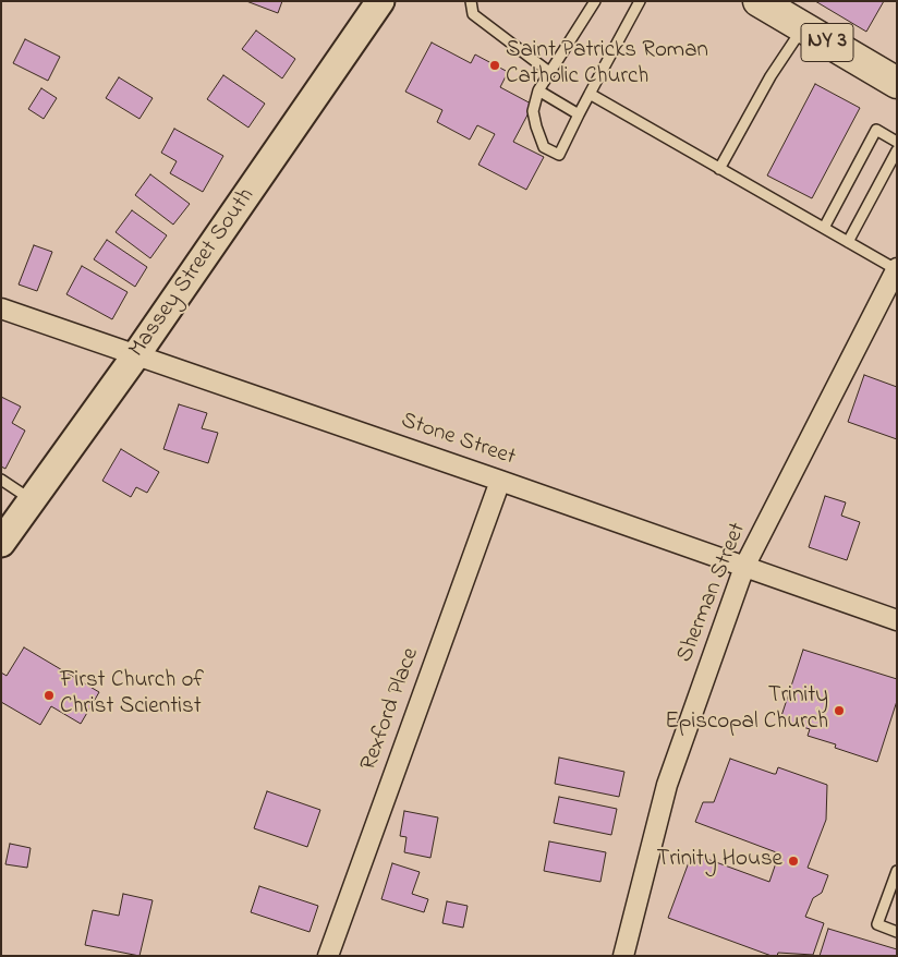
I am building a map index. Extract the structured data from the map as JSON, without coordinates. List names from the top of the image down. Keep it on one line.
{"streets":{"highway":["NY 3"],"main road":["Massey Street South"],"street":["Stone Street","Sherman Street","Rexford Place"]},"crossings":[["Massey Street South","Stone Street"],["Stone Street","Sherman Street"],["Stone Street","Rexford Place"]],"places":["Saint Patricks Roman Catholic Church","First Church of Christ Scientist","Trinity Episcopal Church","Trinity House"]}
